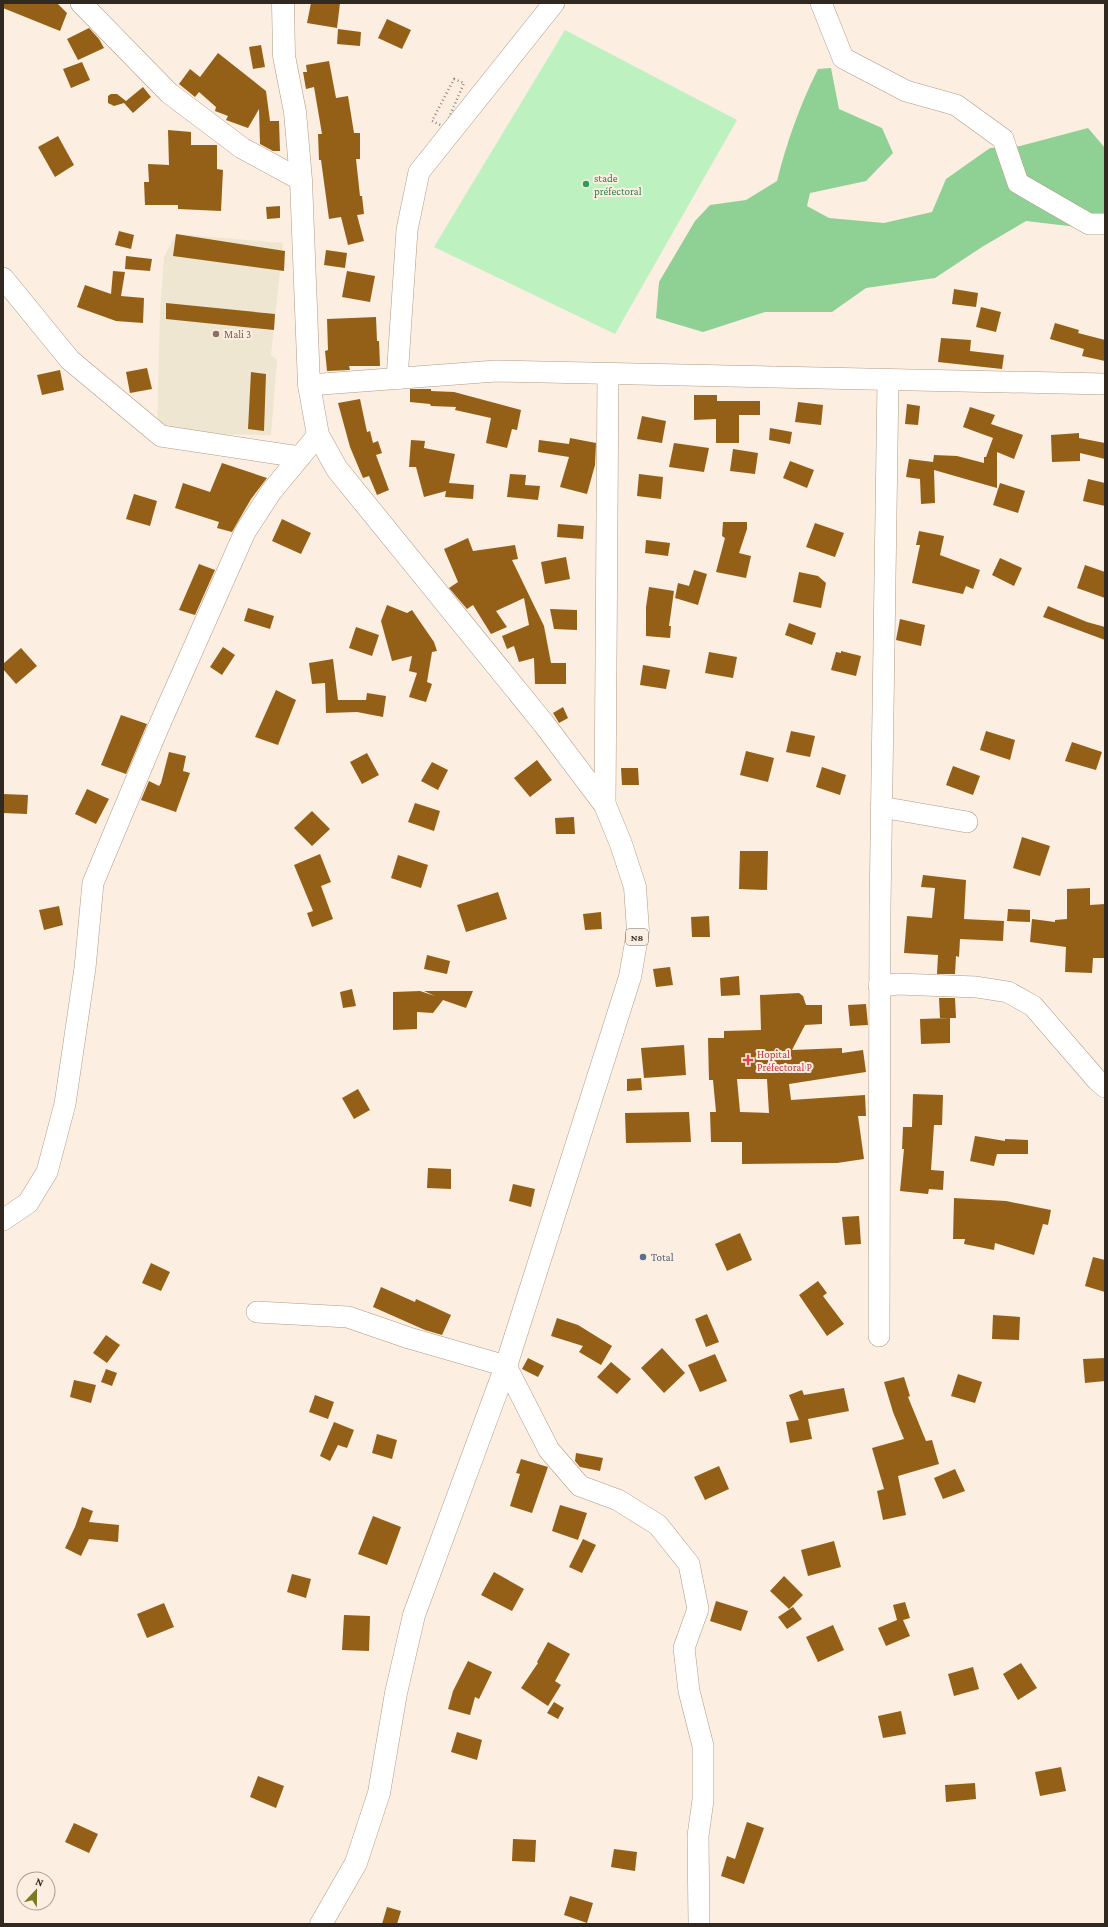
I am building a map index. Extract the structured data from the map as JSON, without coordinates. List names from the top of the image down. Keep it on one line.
{"streets":{"main road":["N8"]},"places":{"other":["stade préfectoral","Mali 3","Total"],"health":["Hopital Préfectoral P"]},"north":"top"}
